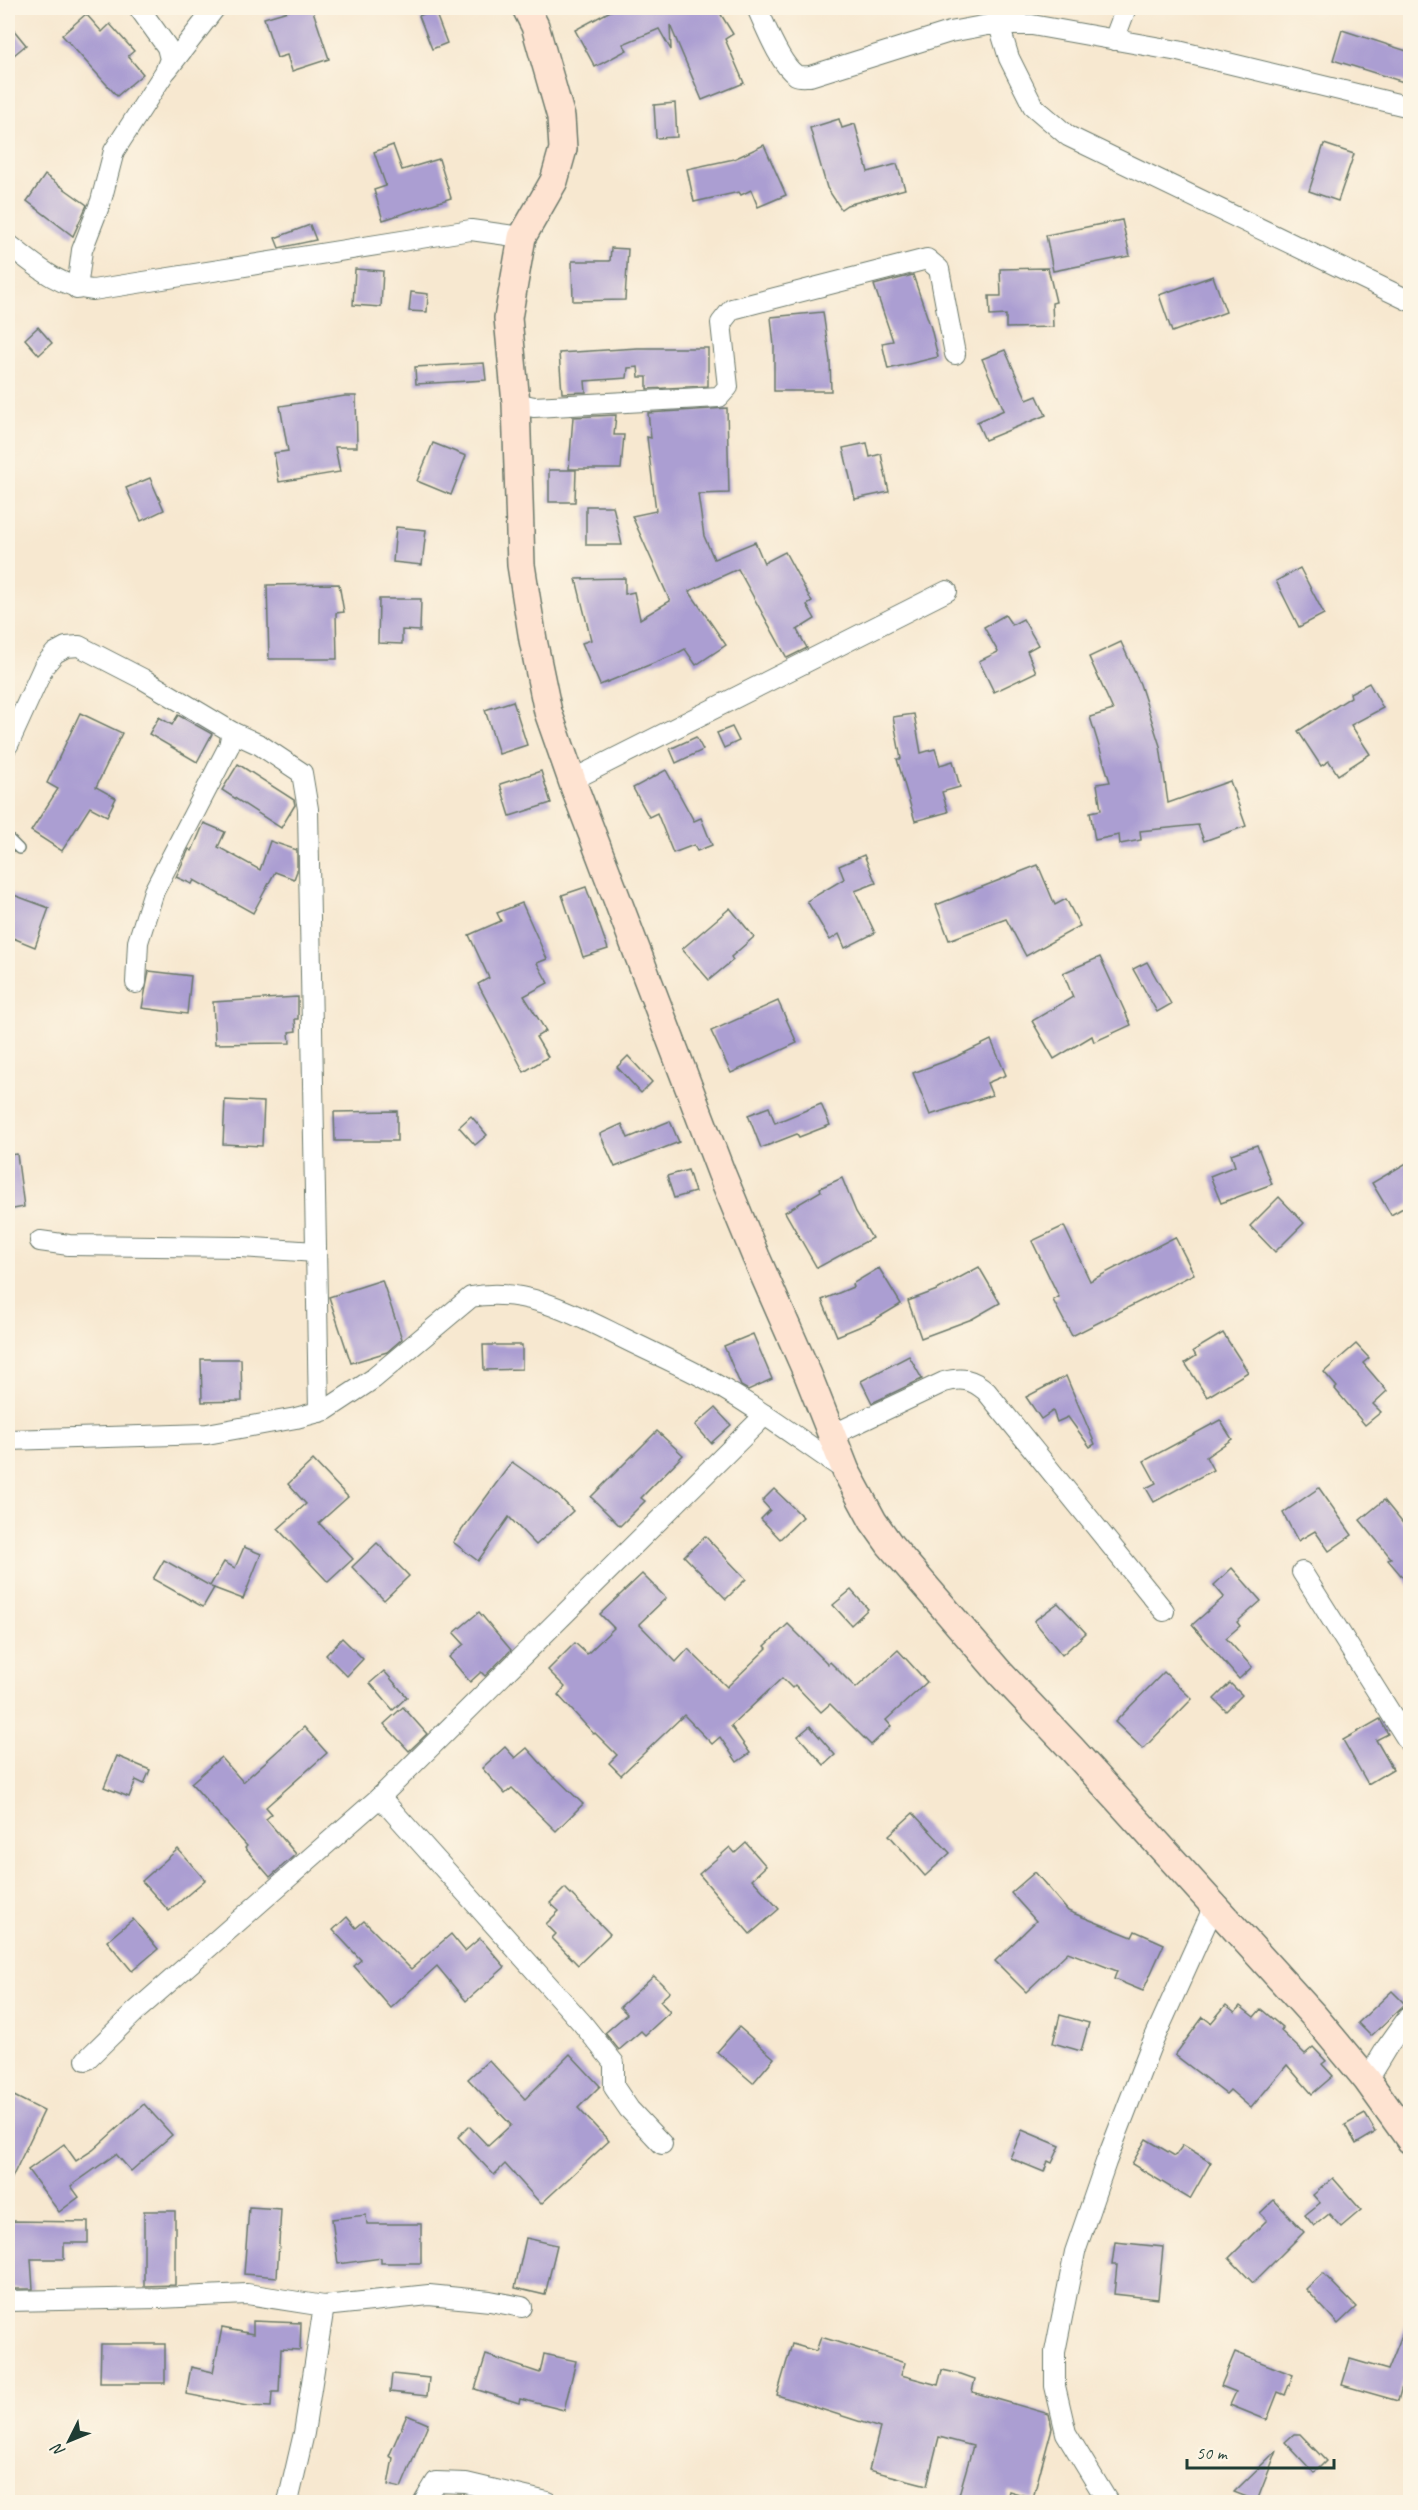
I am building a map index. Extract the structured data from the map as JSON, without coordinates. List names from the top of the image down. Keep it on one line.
{"scale_bar":"50 m","north":"bottom left"}
